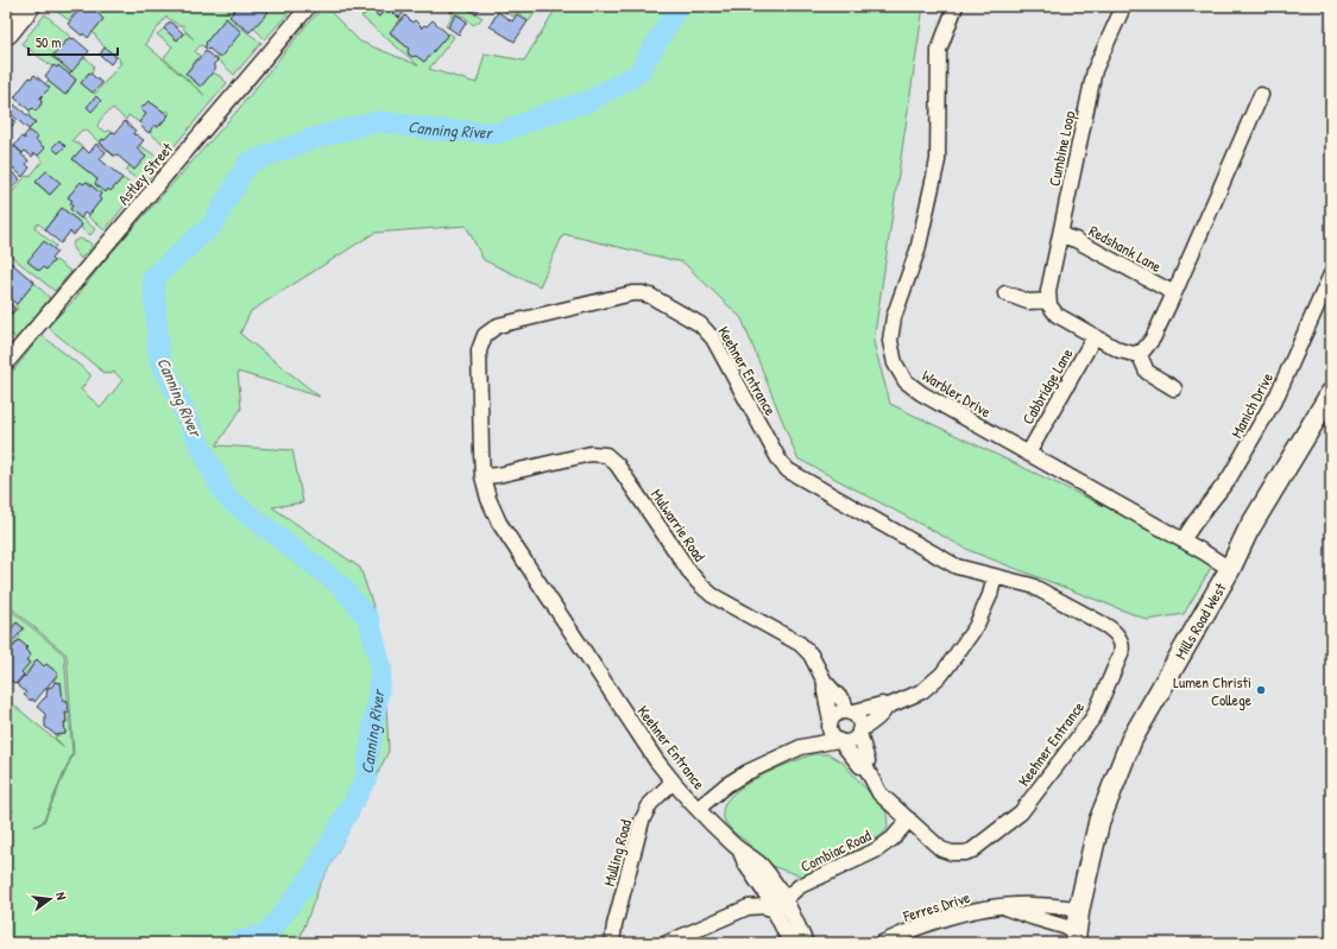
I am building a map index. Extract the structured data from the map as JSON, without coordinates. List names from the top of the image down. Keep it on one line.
{"streets":{"main road":["Mills Road West"],"street":["Cumbine Loop","Astley Street","Redshank Lane","Keehner Entrance","Cabbridge Lane","Warbler Drive","Manich Drive","Mulwarrie Road","Combiac Road","Mulling Road","Ferres Drive"]},"crossings":[["Cumbine Loop","Redshank Lane"],["Keehner Entrance","Mulwarrie Road"],["Keehner Entrance","Combiac Road"],["Keehner Entrance","Mulling Road"],["Cabbridge Lane","Warbler Drive"],["Warbler Drive","Manich Drive"],["Warbler Drive","Mills Road West"],["Mills Road West","Ferres Drive"]],"water":["Canning River"],"places":["Lumen Christi College"],"scale_bar":"50 m","north":"right"}
